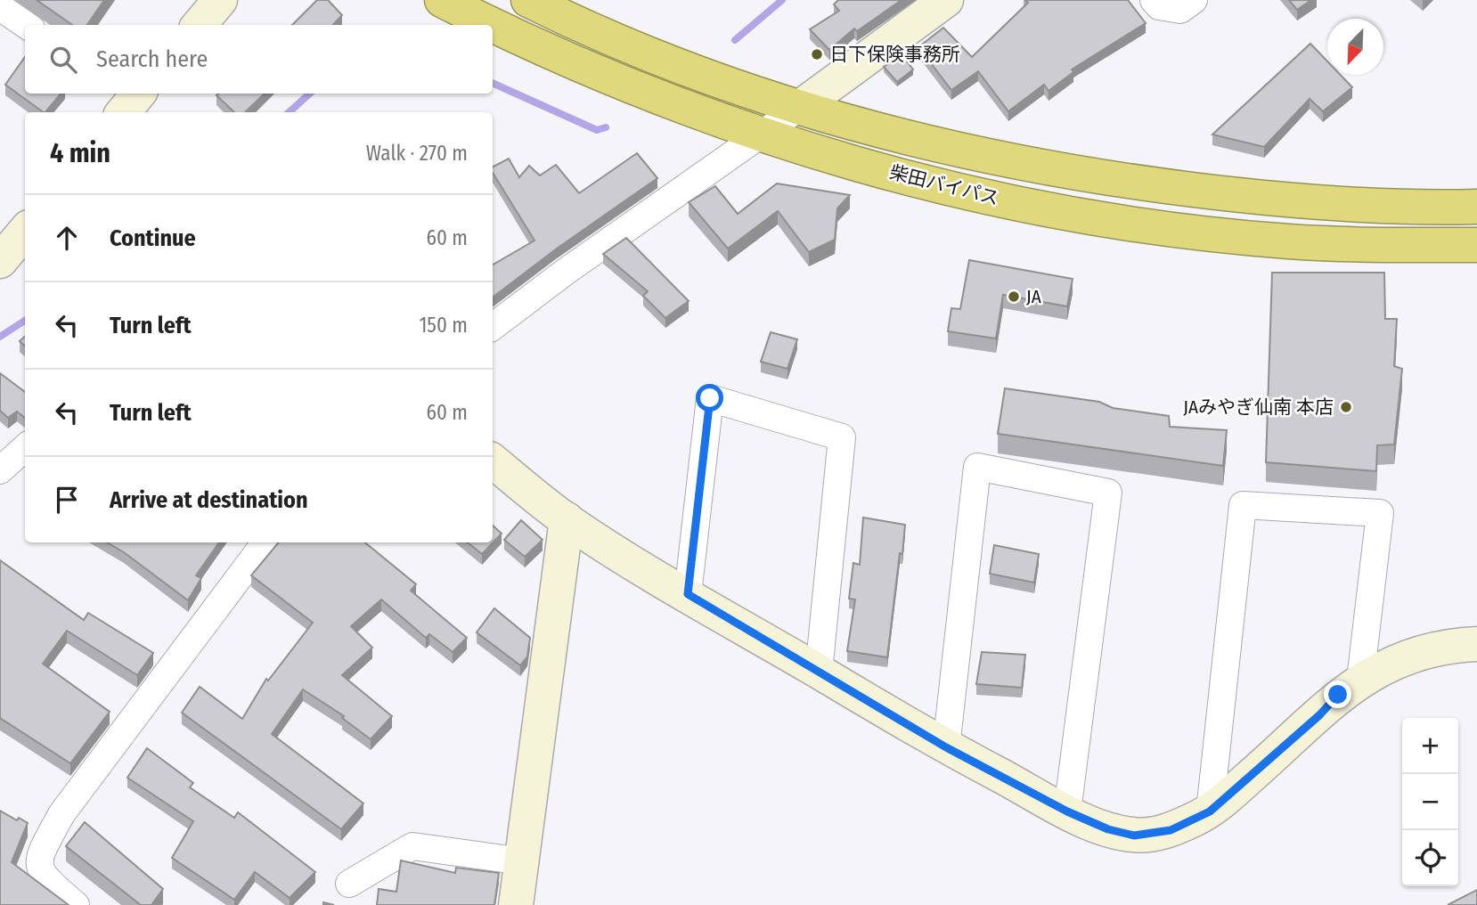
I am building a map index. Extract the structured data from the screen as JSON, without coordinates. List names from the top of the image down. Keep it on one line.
{"streets":{"highway":["柴田バイパス"]},"places":["日下保険事務所","JA","JAみやぎ仙南 本店"],"north":"bottom left","page":{"search":"Search here","heading":["4 min","Walk · 270 m"],"list":[["Continue","60 m"],["Turn left","150 m"],["Turn left","60 m"],"Arrive at destination"],"map_buttons":["+","−"]}}
